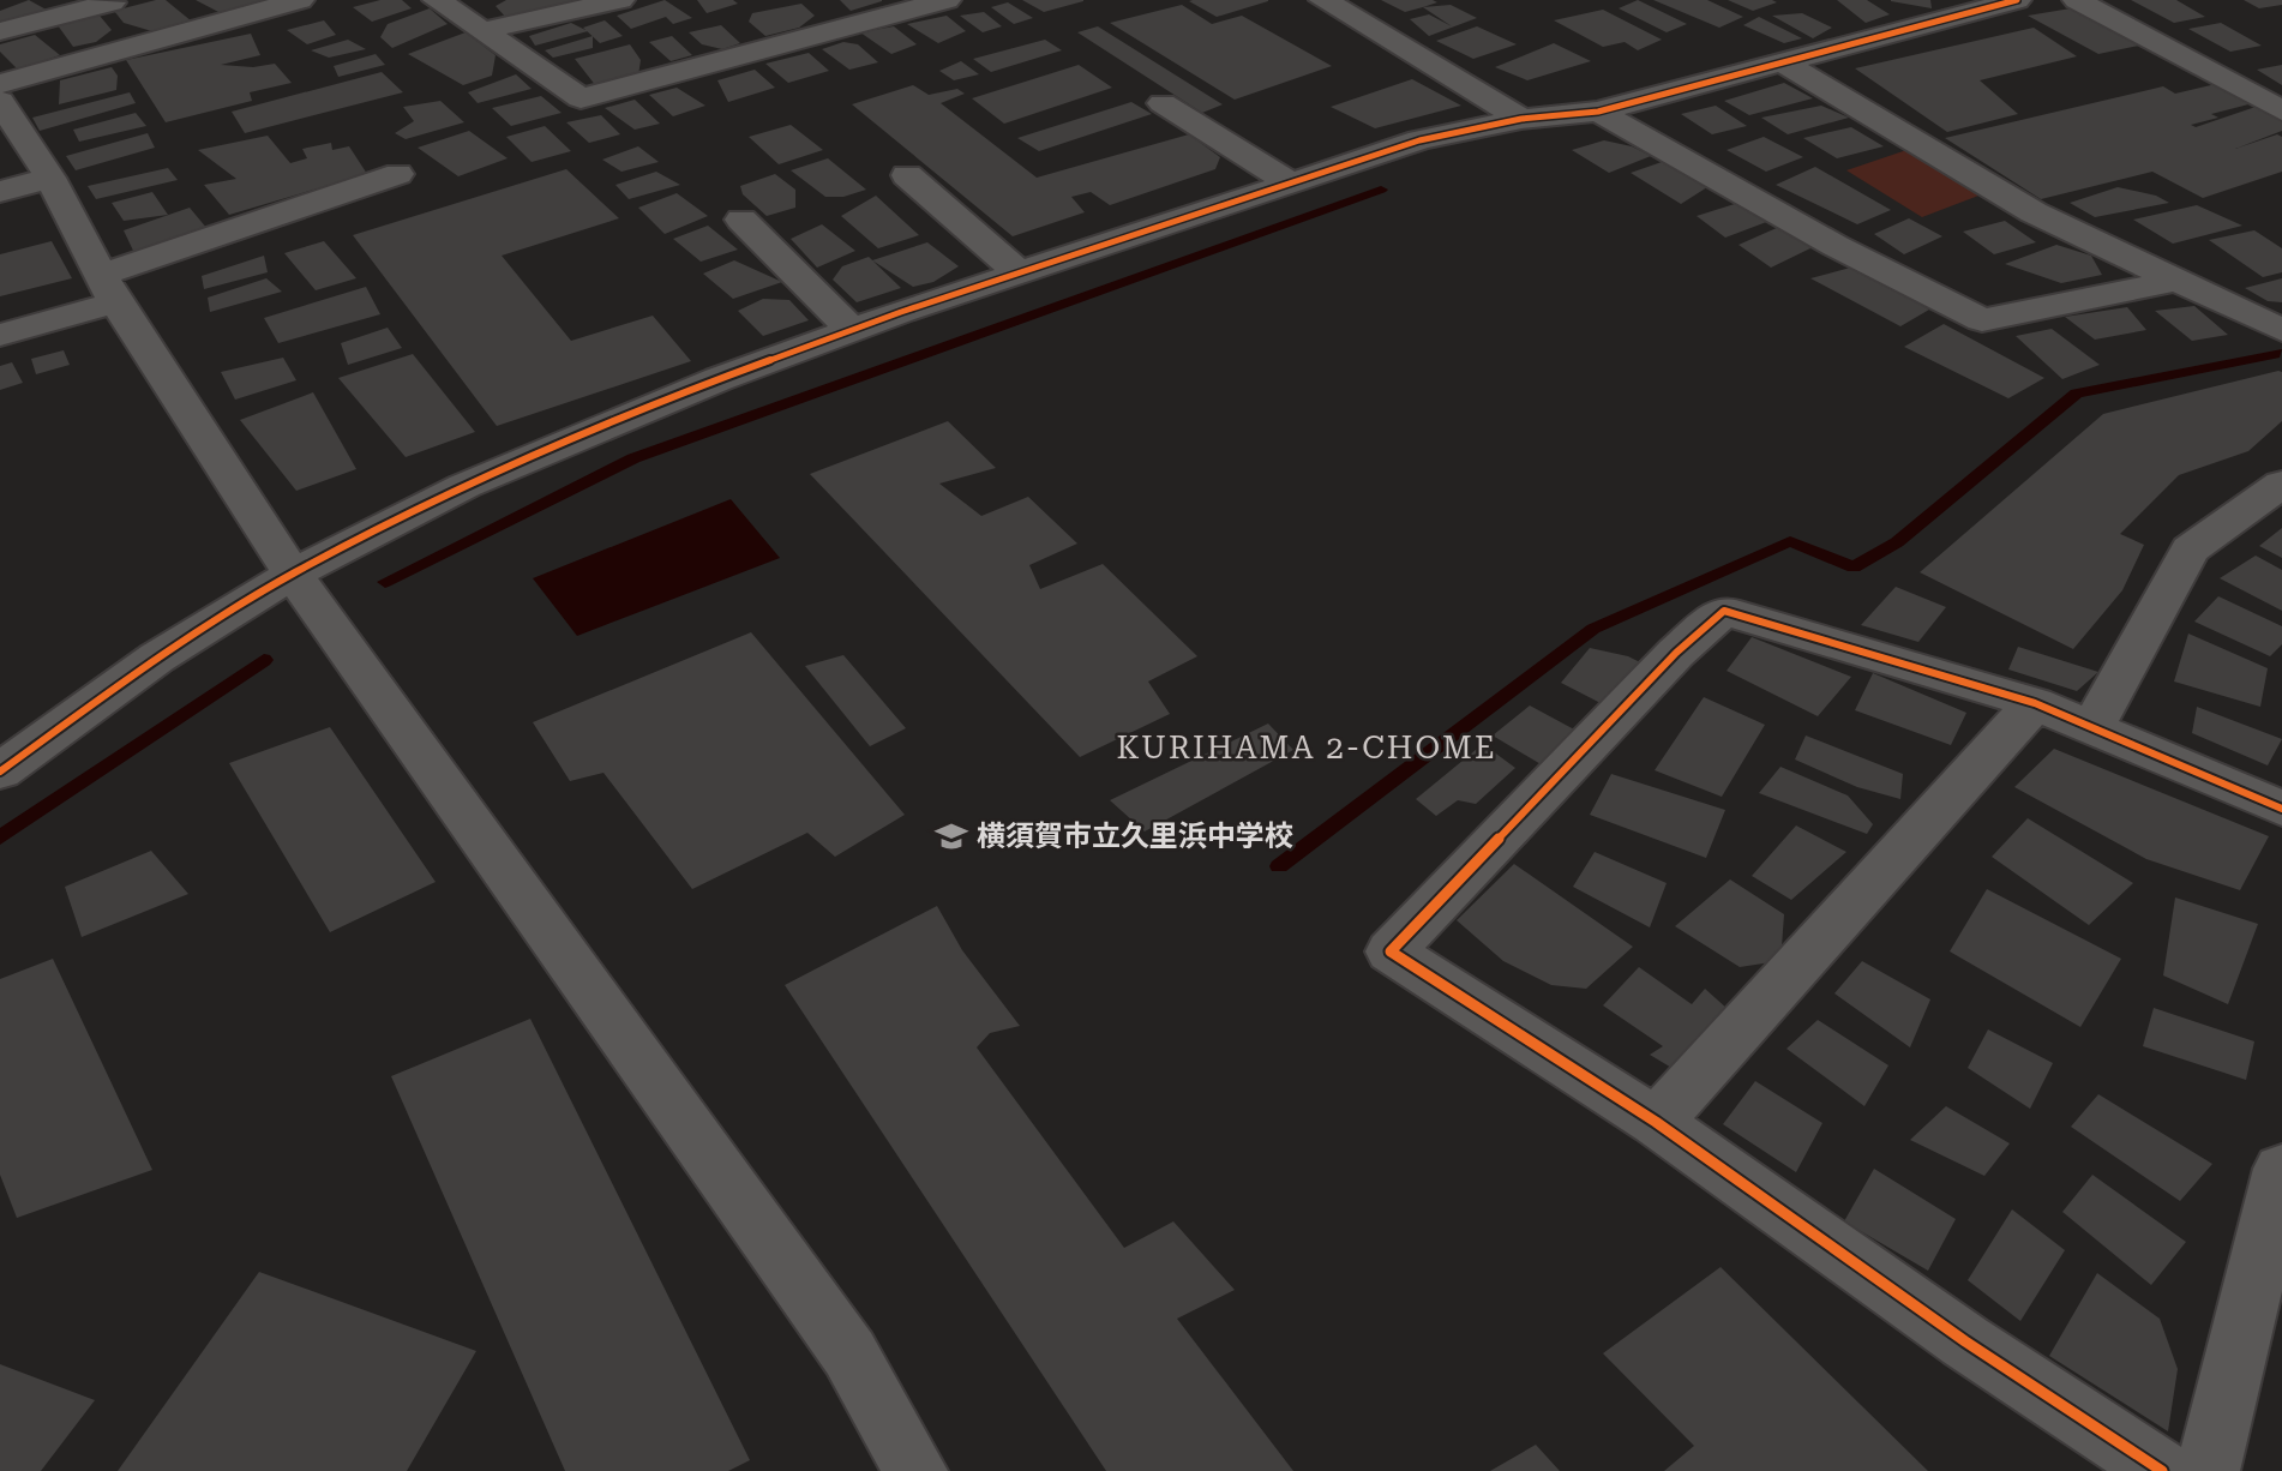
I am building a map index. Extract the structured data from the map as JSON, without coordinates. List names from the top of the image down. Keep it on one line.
{"districts":["KURIHAMA 2-CHOME"],"places":{"school or university":["横須賀市立久里浜中学校"]}}
